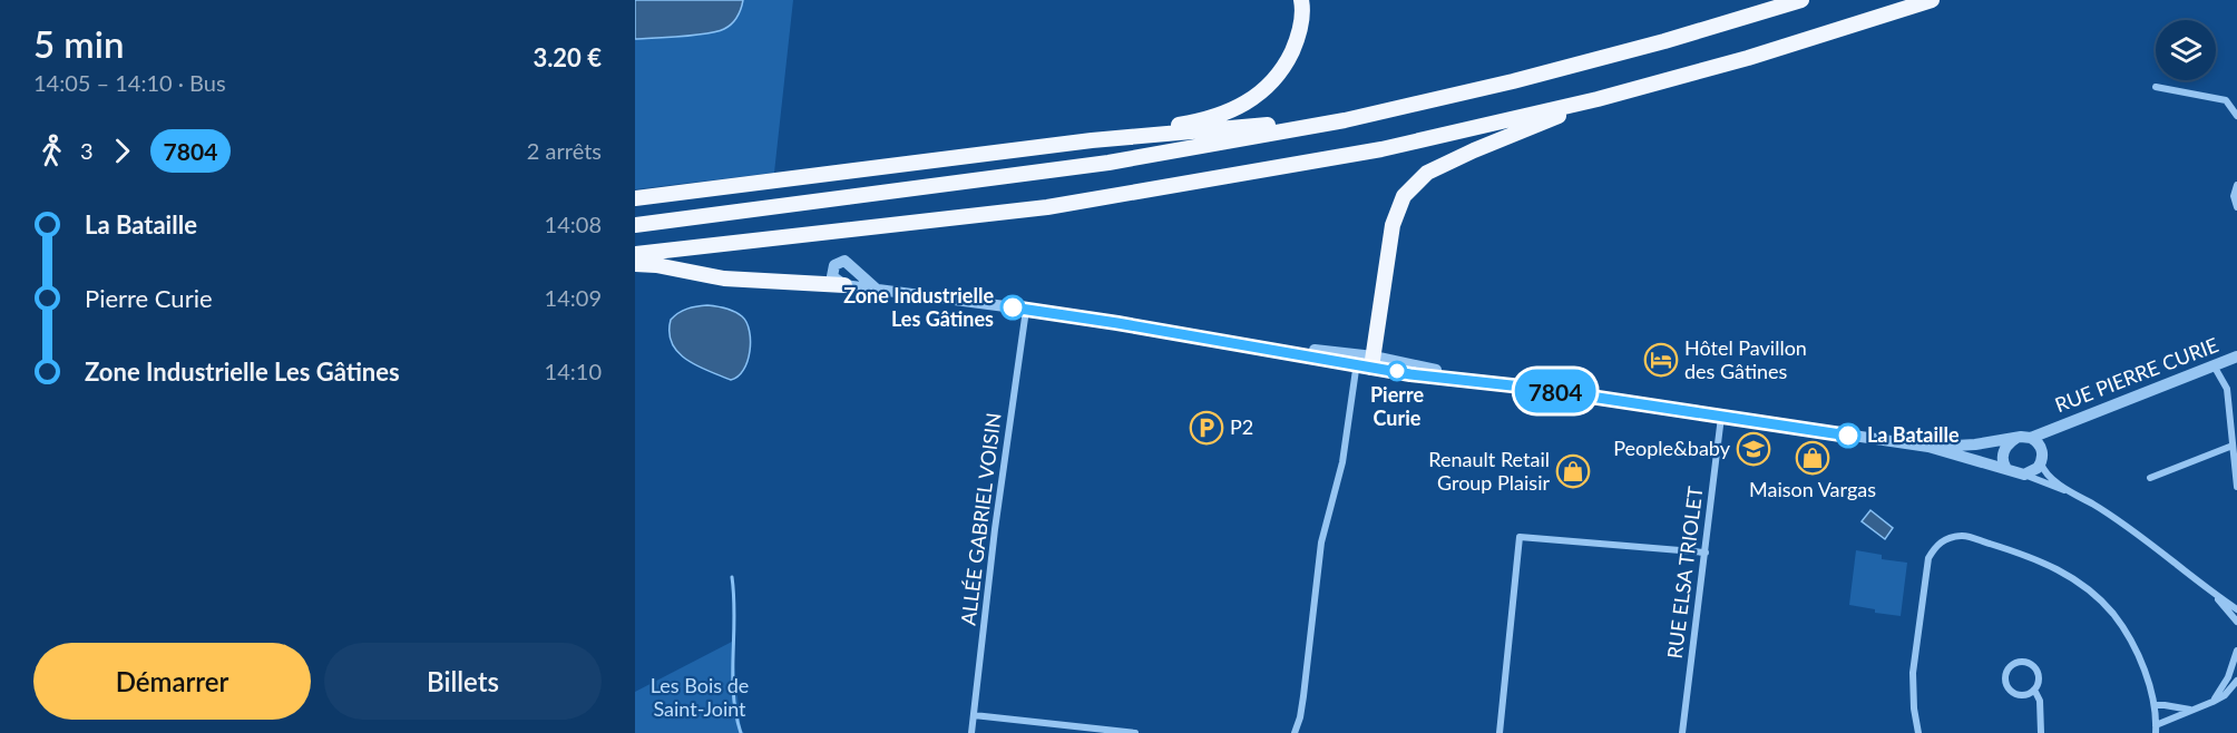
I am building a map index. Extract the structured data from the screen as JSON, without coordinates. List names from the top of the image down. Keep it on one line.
{"streets":{"street":["RUE PIERRE CURIE","ALLÉE GABRIEL VOISIN","RUE ELSA TRIOLET"]},"crossings":[["RUE PIERRE CURIE","ALLÉE GABRIEL VOISIN"],["RUE PIERRE CURIE","RUE ELSA TRIOLET"]],"parks":["Les Bois de Saint-Joint"],"places":{"other":["Zone Industrielle Les Gâtines","Pierre Curie","La Bataille"],"hotel":["Hôtel Pavillon des Gâtines"],"parking":["P2"],"school or university":["People&baby"],"shop":["Maison Vargas","Renault Retail Group Plaisir"]},"lines":["bus line 7804"],"page":{"heading":["5 min","14:05 – 14:10 · Bus","3.20 €"],"on_map":"7804","legs":["3","7804","2 arrêts"],"list":[{"name":"La Bataille","value":"14:08"},{"name":"Pierre Curie","value":"14:09"},{"name":"Zone Industrielle Les Gâtines","value":"14:10"}],"buttons":["Démarrer","Billets"]}}
